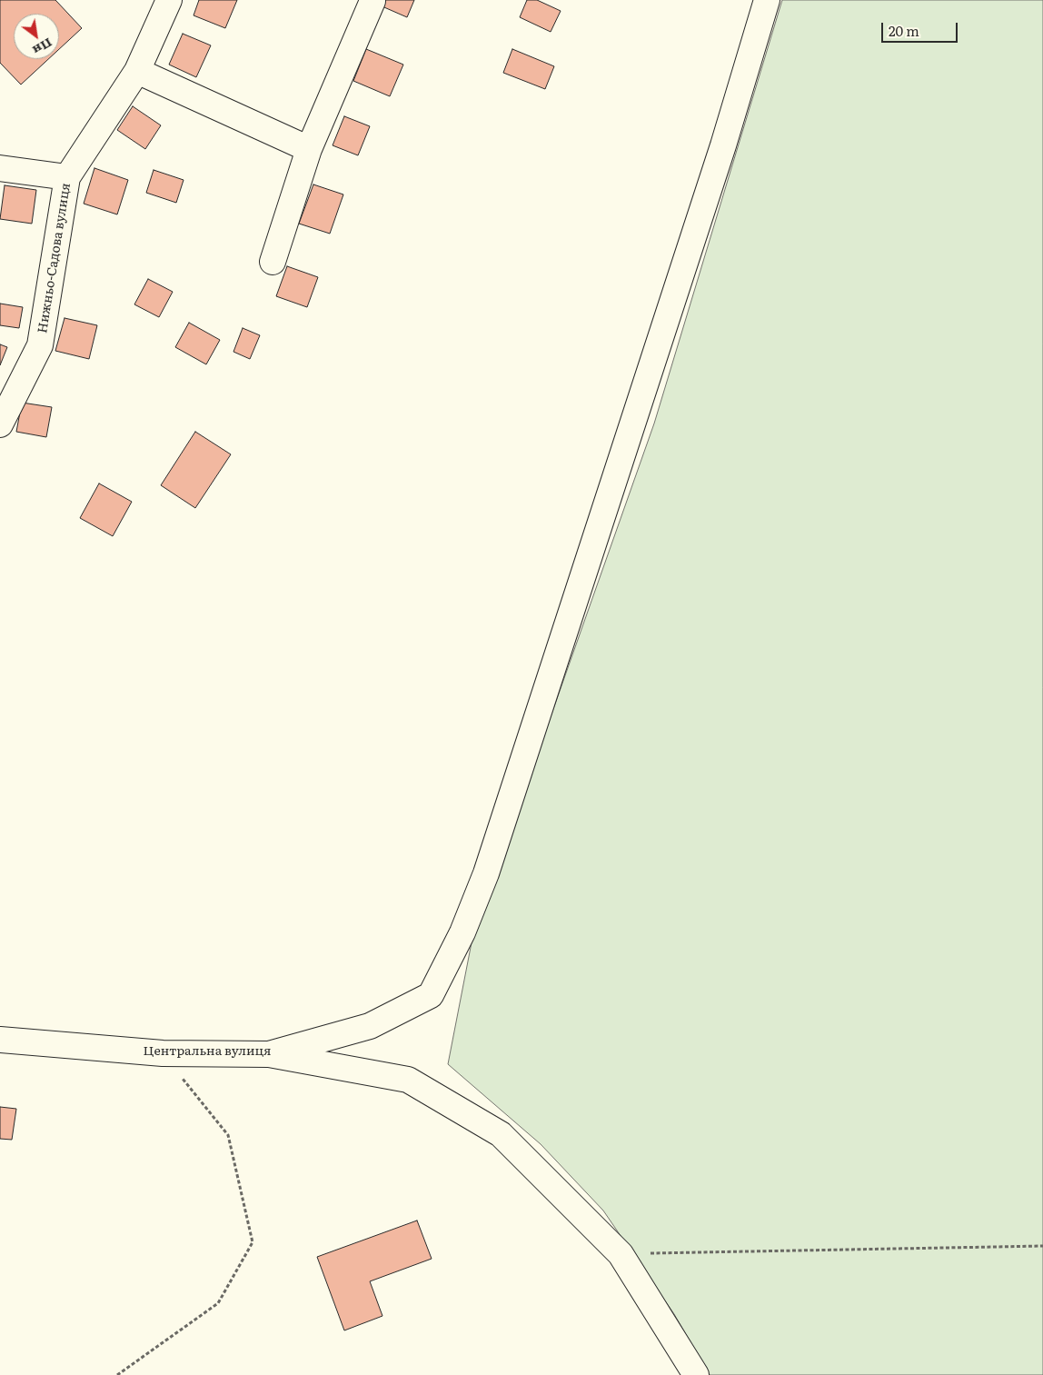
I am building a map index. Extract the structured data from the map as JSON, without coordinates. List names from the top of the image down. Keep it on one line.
{"streets":{"street":["Нижньо-Садова вулиця","Центральна вулиця"]},"scale_bar":"20 m","north":"bottom right"}
